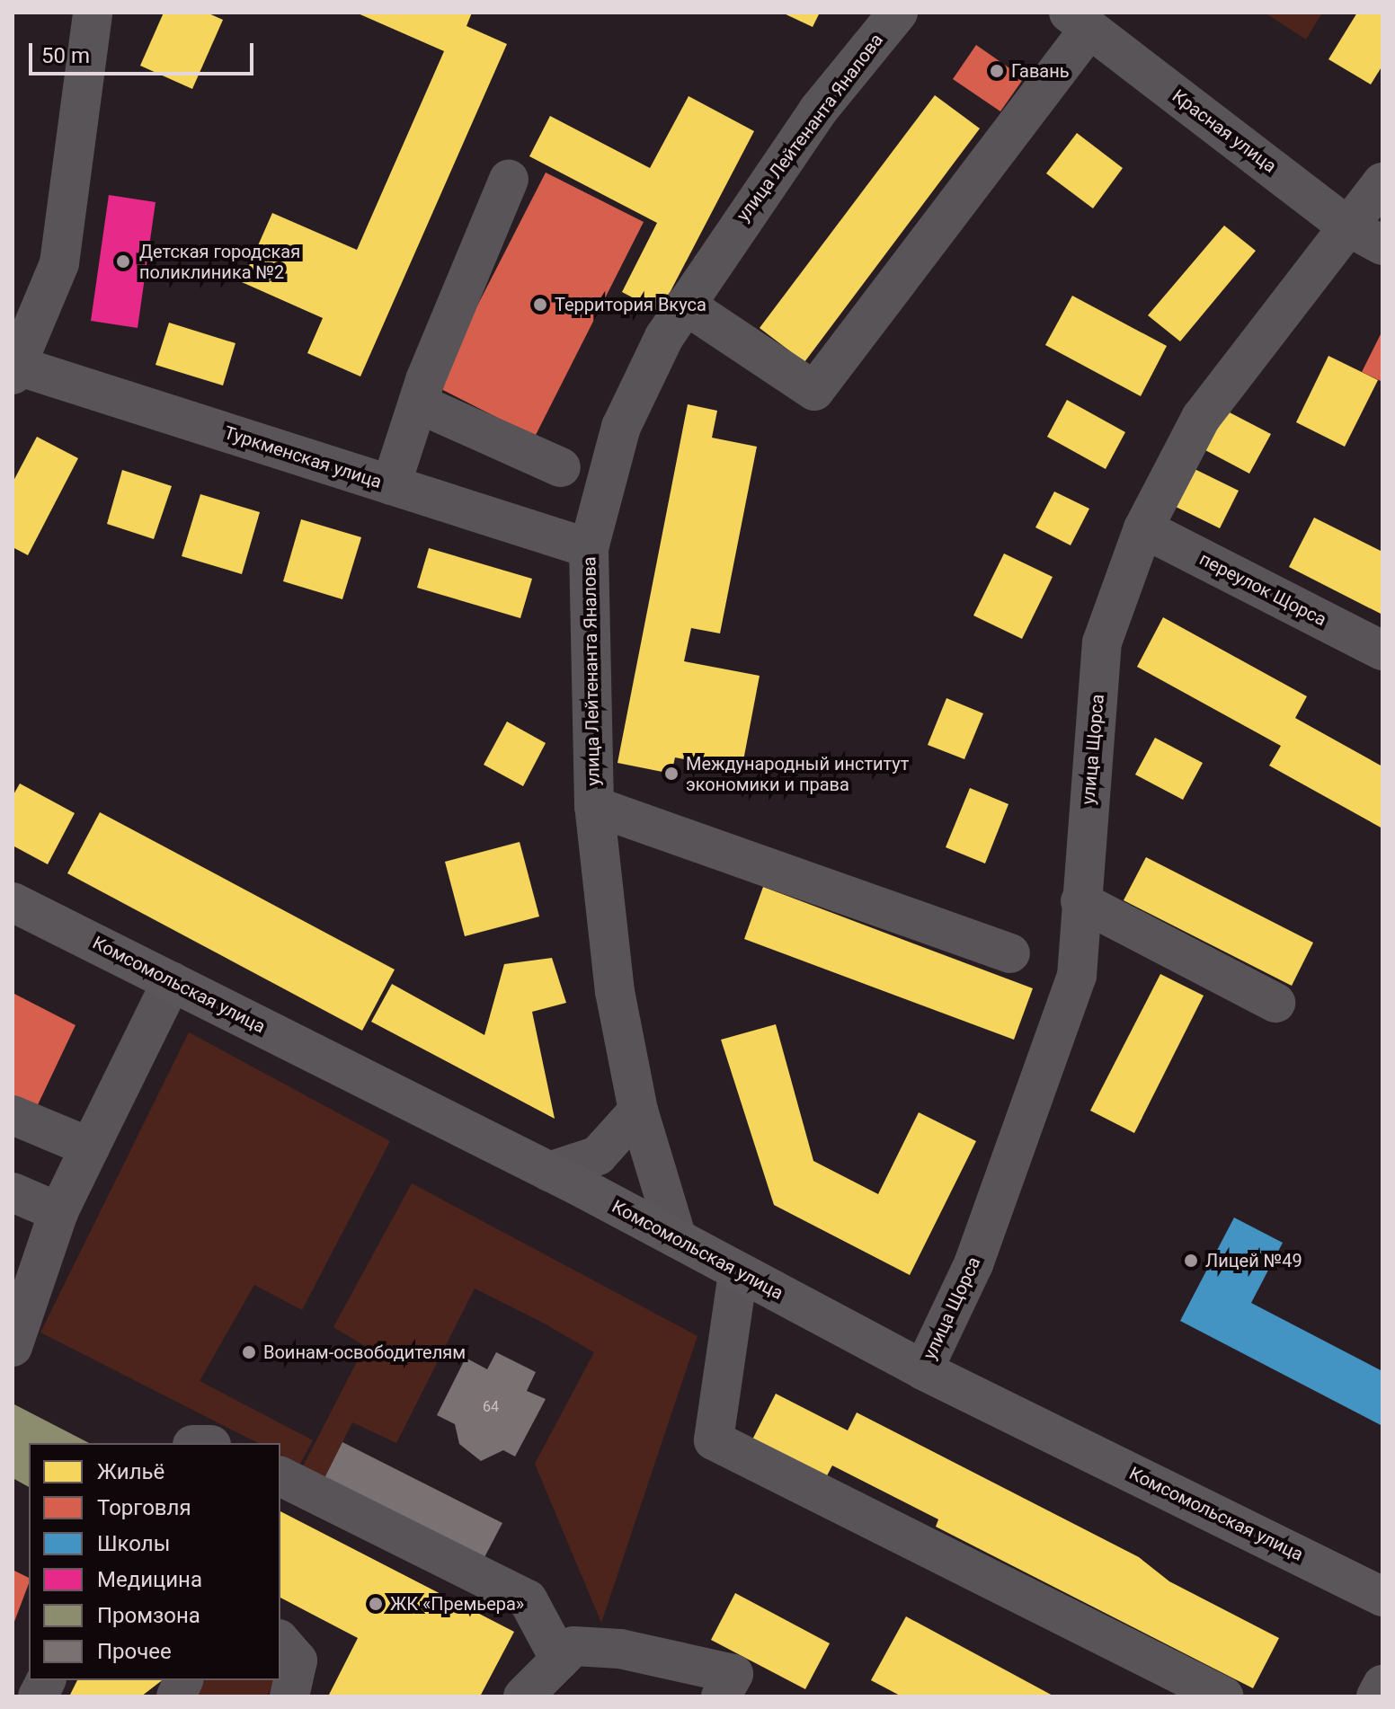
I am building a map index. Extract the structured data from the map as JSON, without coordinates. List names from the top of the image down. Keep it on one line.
{"streets":{"main road":["Комсомольская улица"],"street":["улица Лейтенанта Яналова","Красная улица","Туркменская улица","переулок Щорса","улица Щорса"]},"crossings":[["улица Лейтенанта Яналова","Туркменская улица"],["улица Лейтенанта Яналова","Комсомольская улица"],["Красная улица","улица Щорса"],["переулок Щорса","улица Щорса"],["улица Щорса","Комсомольская улица"]],"places":["Гавань","Детская городская поликлиника №2","Территория Вкуса","Международный институт экономики и права","Лицей №49","Воинам-освободителям","ЖК «Премьера»"],"house_numbers":["64"],"legend":["Жильё","Торговля","Школы","Медицина","Промзона","Прочее"],"scale_bar":"50 m"}
